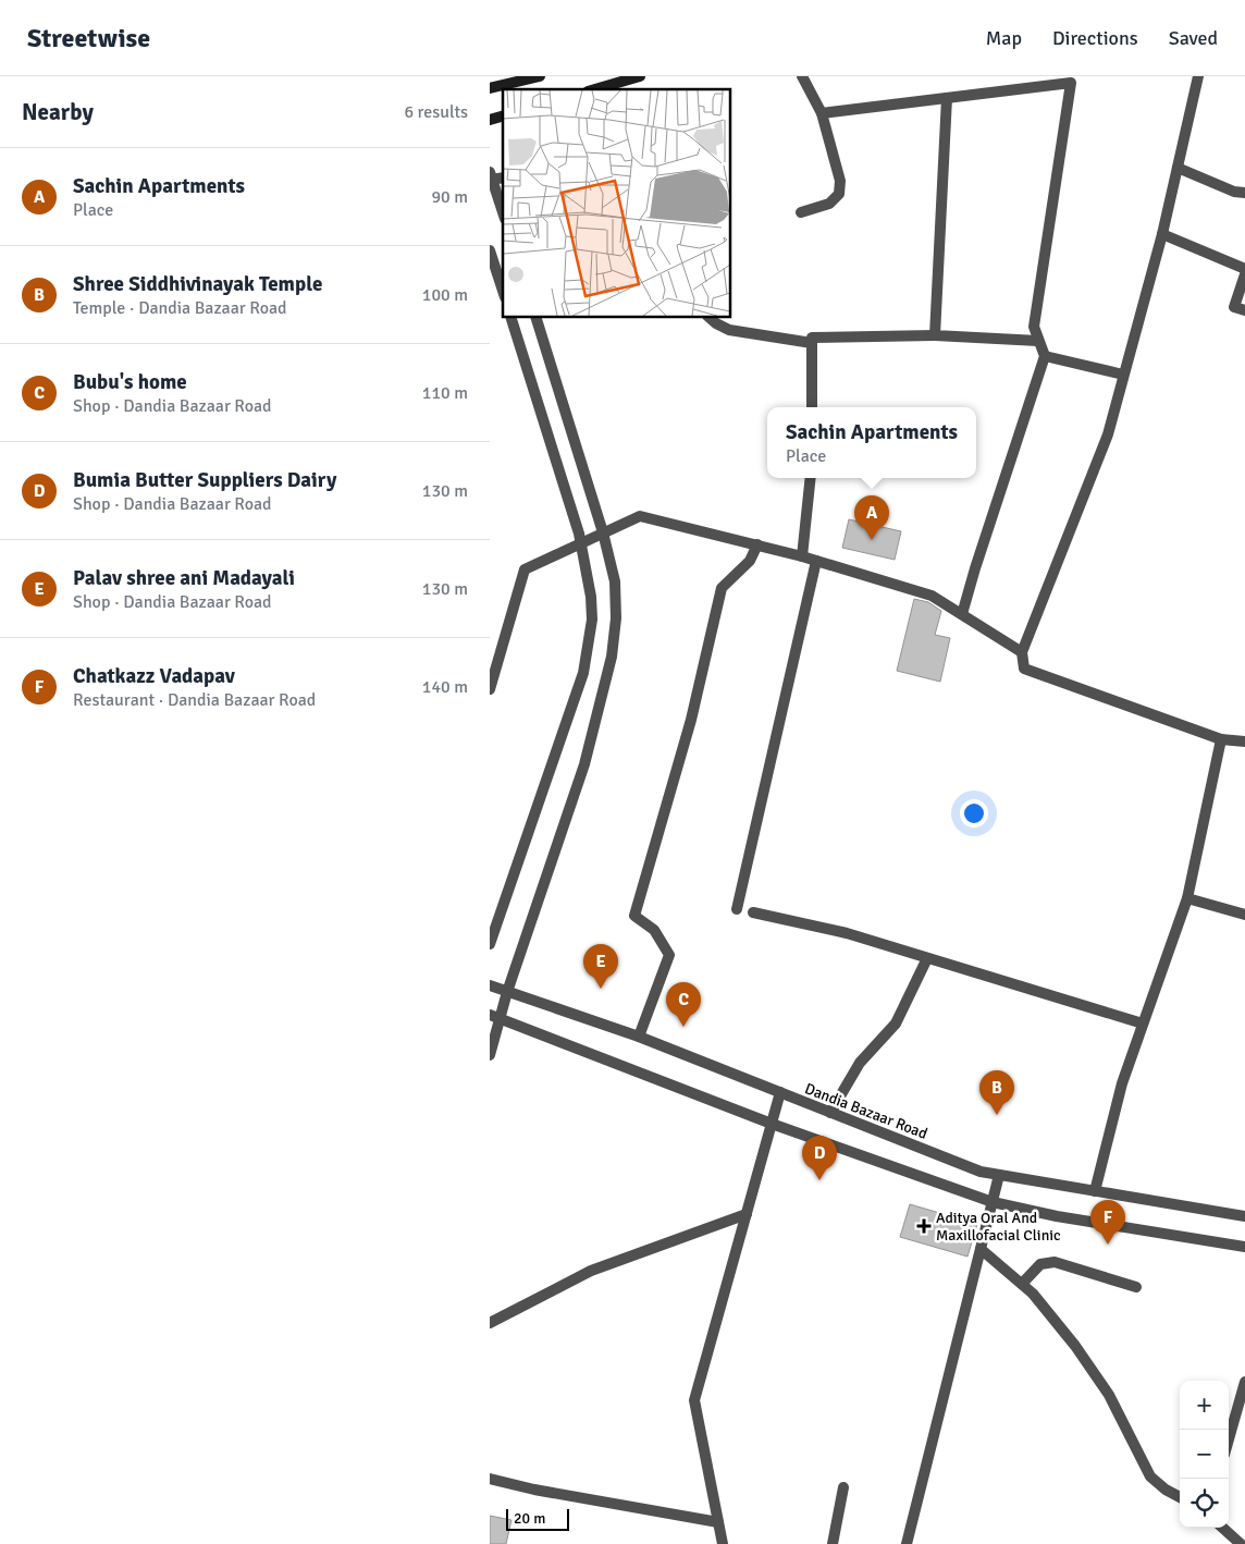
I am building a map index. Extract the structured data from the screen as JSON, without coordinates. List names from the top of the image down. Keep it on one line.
{"streets":{"street":["Dandia Bazaar Road"]},"places":{"health":["Aditya Oral And Maxillofacial Clinic"]},"scale_bar":"20 m","page":{"header":"Streetwise","nav":["Map","Directions","Saved"],"heading":["Nearby","6 results"],"list":[{"mark":"A","name":"Sachin Apartments","note":"Place","value":"90 m"},{"mark":"B","name":"Shree Siddhivinayak Temple","note":"Temple · Dandia Bazaar Road","value":"100 m"},{"mark":"C","name":"Bubu's home","note":"Shop · Dandia Bazaar Road","value":"110 m"},{"mark":"D","name":"Bumia Butter Suppliers Dairy","note":"Shop · Dandia Bazaar Road","value":"130 m"},{"mark":"E","name":"Palav shree ani Madayali","note":"Shop · Dandia Bazaar Road","value":"130 m"},{"mark":"F","name":"Chatkazz Vadapav","note":"Restaurant · Dandia Bazaar Road","value":"140 m"}],"popup":["Sachin Apartments","Place"],"pins":["A","E","C","B","D","F"],"map_buttons":["+","−"],"scale":"20 m"}}
